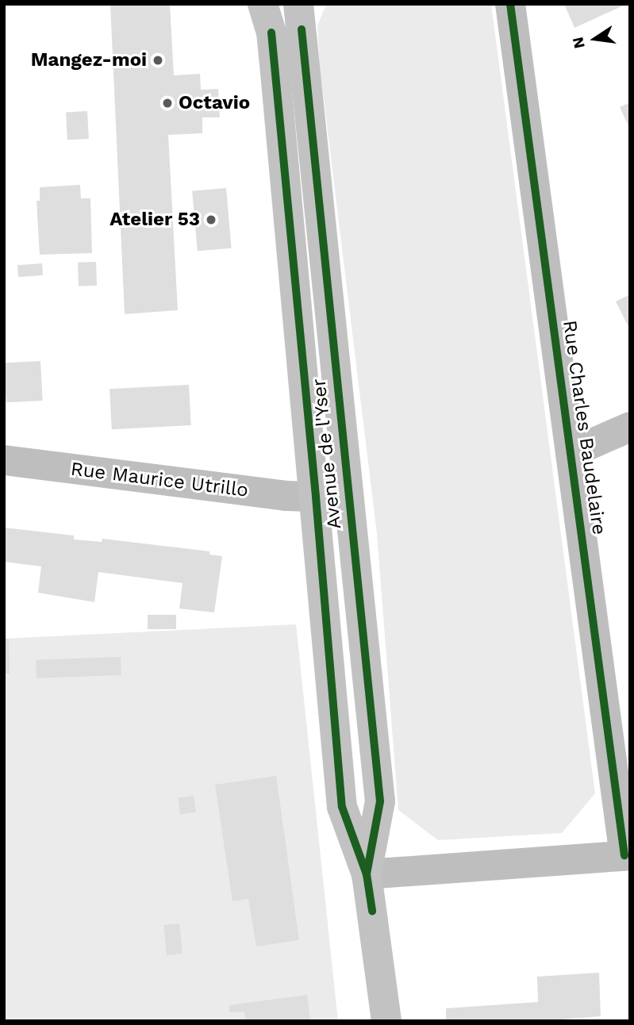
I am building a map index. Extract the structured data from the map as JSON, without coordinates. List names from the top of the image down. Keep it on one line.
{"streets":{"main road":["Avenue de l'Yser"],"street":["Rue Charles Baudelaire","Rue Maurice Utrillo"]},"crossings":[["Avenue de l'Yser","Rue Maurice Utrillo"]],"places":["Mangez-moi","Octavio","Atelier 53"],"north":"left"}
